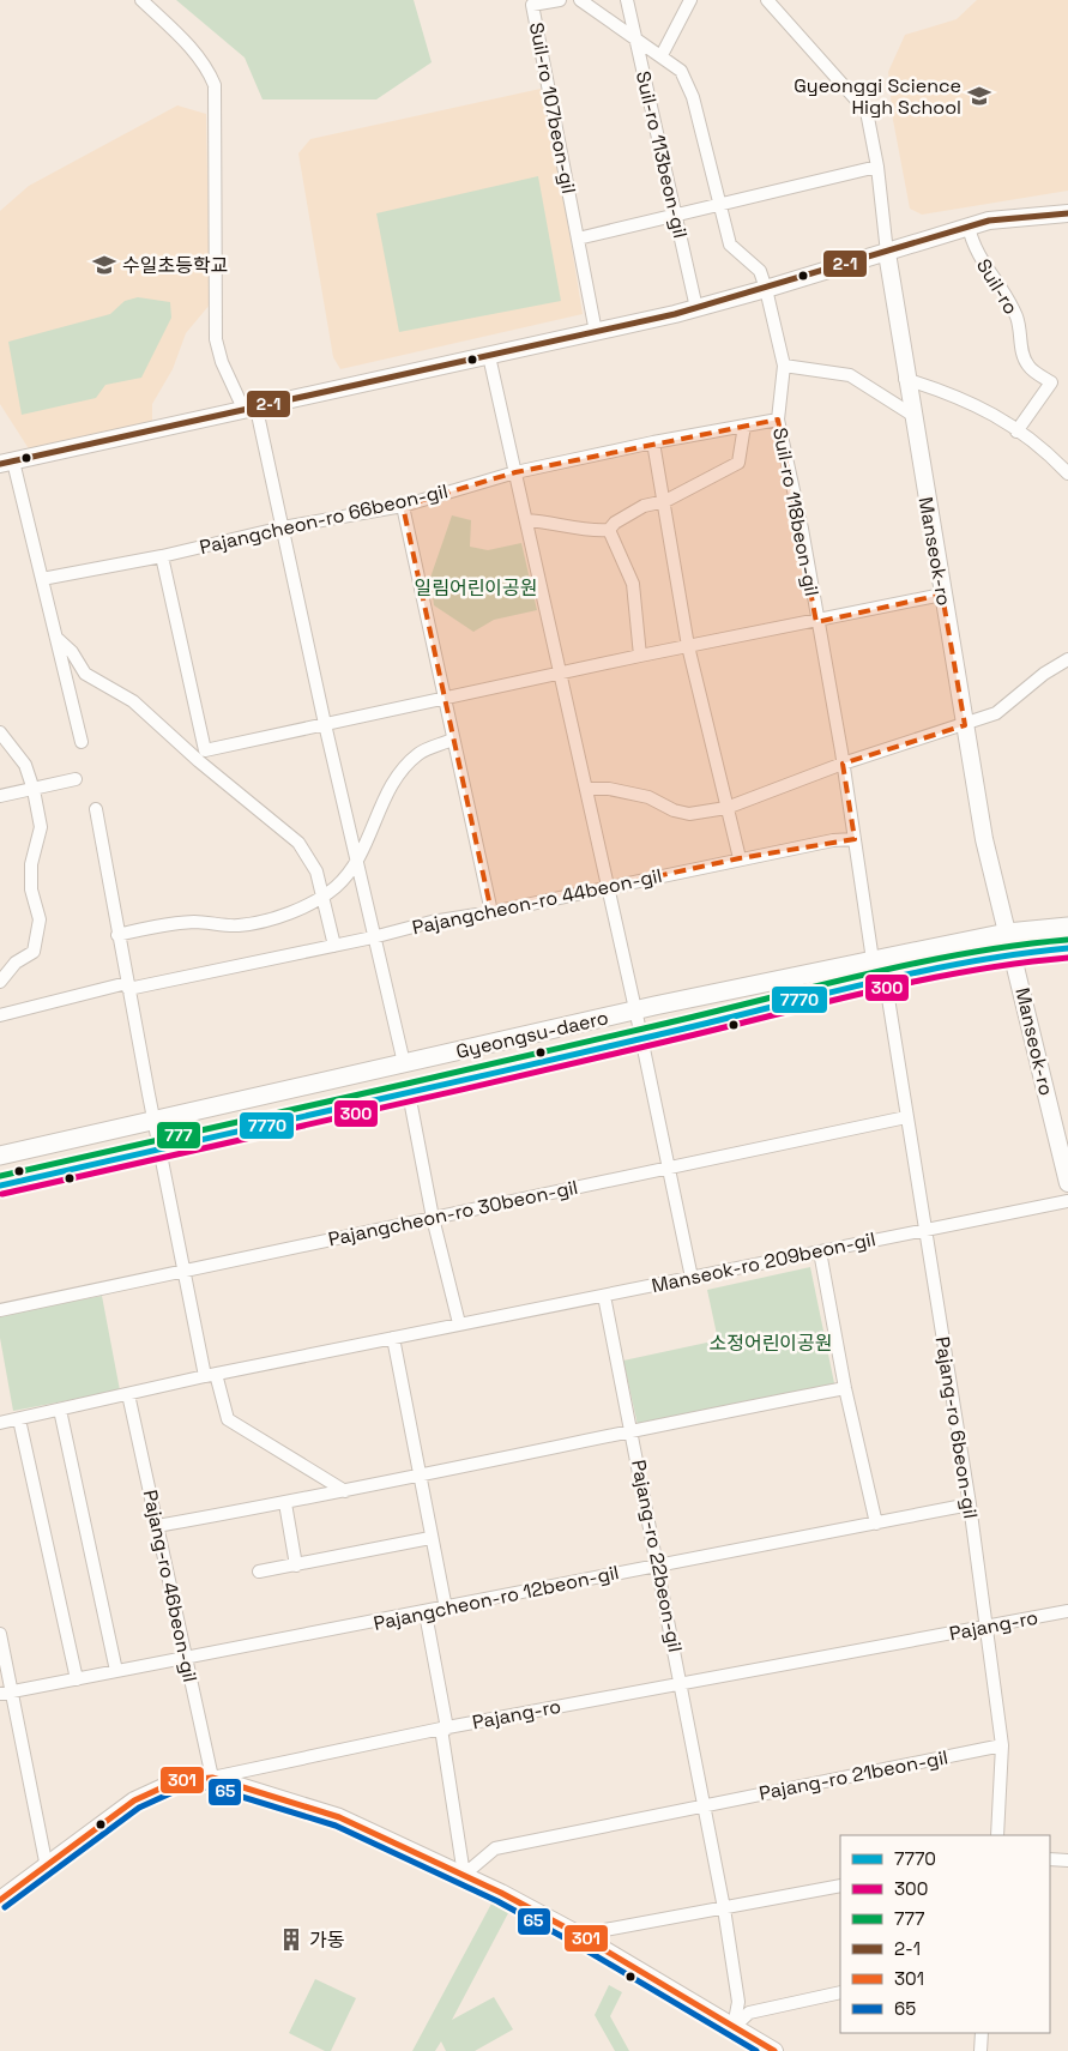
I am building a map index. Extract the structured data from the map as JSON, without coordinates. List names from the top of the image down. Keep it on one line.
{"streets":{"main road":["Gyeongsu-daero"],"street":["Suil-ro 107beon-gil","Suil-ro 113beon-gil","Suil-ro","Suil-ro 118beon-gil","Pajangcheon-ro 66beon-gil","Manseok-ro","Pajangcheon-ro 44beon-gil","Pajangcheon-ro 30beon-gil","Manseok-ro 209beon-gil","Pajang-ro 6beon-gil","Pajang-ro 22beon-gil","Pajang-ro 46beon-gil","Pajangcheon-ro 12beon-gil","Pajang-ro","Pajang-ro 21beon-gil"]},"crossings":[["Suil-ro 113beon-gil","Suil-ro 118beon-gil"],["Suil-ro 118beon-gil","Pajangcheon-ro 66beon-gil"],["Suil-ro 118beon-gil","Pajangcheon-ro 44beon-gil"],["Suil-ro 118beon-gil","Gyeongsu-daero"],["Manseok-ro","Gyeongsu-daero"],["Gyeongsu-daero","Pajang-ro 6beon-gil"],["Pajangcheon-ro 30beon-gil","Pajang-ro 6beon-gil"],["Manseok-ro 209beon-gil","Pajang-ro 6beon-gil"],["Manseok-ro 209beon-gil","Pajang-ro 22beon-gil"],["Manseok-ro 209beon-gil","Pajang-ro 46beon-gil"],["Pajang-ro 6beon-gil","Pajangcheon-ro 12beon-gil"],["Pajang-ro 6beon-gil","Pajang-ro"],["Pajang-ro 6beon-gil","Pajang-ro 21beon-gil"],["Pajang-ro 22beon-gil","Pajangcheon-ro 12beon-gil"],["Pajang-ro 22beon-gil","Pajang-ro"],["Pajang-ro 46beon-gil","Pajangcheon-ro 12beon-gil"],["Pajang-ro 46beon-gil","Pajang-ro"]],"parks":["일림어린이공원","소정어린이공원"],"places":{"school or university":["Gyeonggi Science High School","수일초등학교"],"building":["가동"]},"lines":["transit line 2-1","transit line 777","transit line 7770","transit line 300","transit line 301","transit line 65"],"legend":["7770","300","777","2-1","301","65"]}
